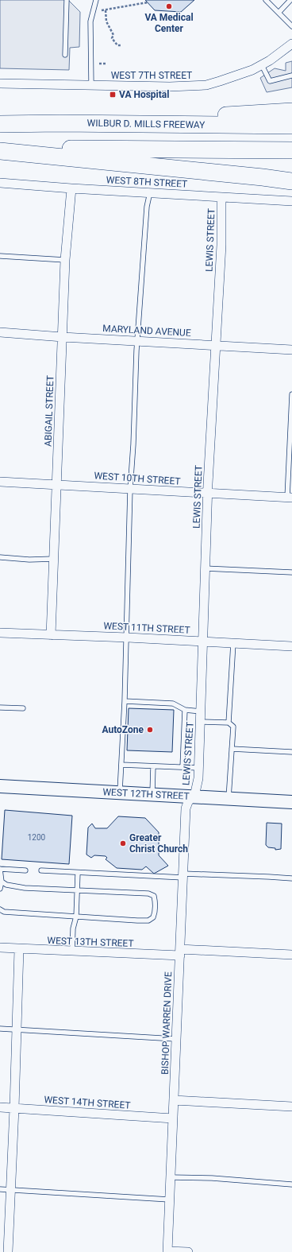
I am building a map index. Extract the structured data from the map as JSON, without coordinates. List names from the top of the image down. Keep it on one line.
{"streets":{"highway":["WILBUR D. MILLS FREEWAY"],"main road":["WEST 12TH STREET"],"street":["WEST 7TH STREET","WEST 8TH STREET","LEWIS STREET","MARYLAND AVENUE","ABIGAIL STREET","WEST 10TH STREET","WEST 11TH STREET","WEST 13TH STREET","BISHOP WARREN DRIVE","WEST 14TH STREET"]},"crossings":[["WEST 8TH STREET","LEWIS STREET"],["WEST 8TH STREET","ABIGAIL STREET"],["LEWIS STREET","MARYLAND AVENUE"],["LEWIS STREET","WEST 10TH STREET"],["LEWIS STREET","WEST 11TH STREET"],["LEWIS STREET","WEST 12TH STREET"],["LEWIS STREET","BISHOP WARREN DRIVE"],["MARYLAND AVENUE","ABIGAIL STREET"],["ABIGAIL STREET","WEST 10TH STREET"],["ABIGAIL STREET","WEST 11TH STREET"],["WEST 12TH STREET","BISHOP WARREN DRIVE"],["WEST 13TH STREET","BISHOP WARREN DRIVE"],["BISHOP WARREN DRIVE","WEST 14TH STREET"]],"places":{"other":["VA Medical Center","AutoZone","Greater Christ Church"],"transit":["VA Hospital"]},"house_numbers":["1200"]}
